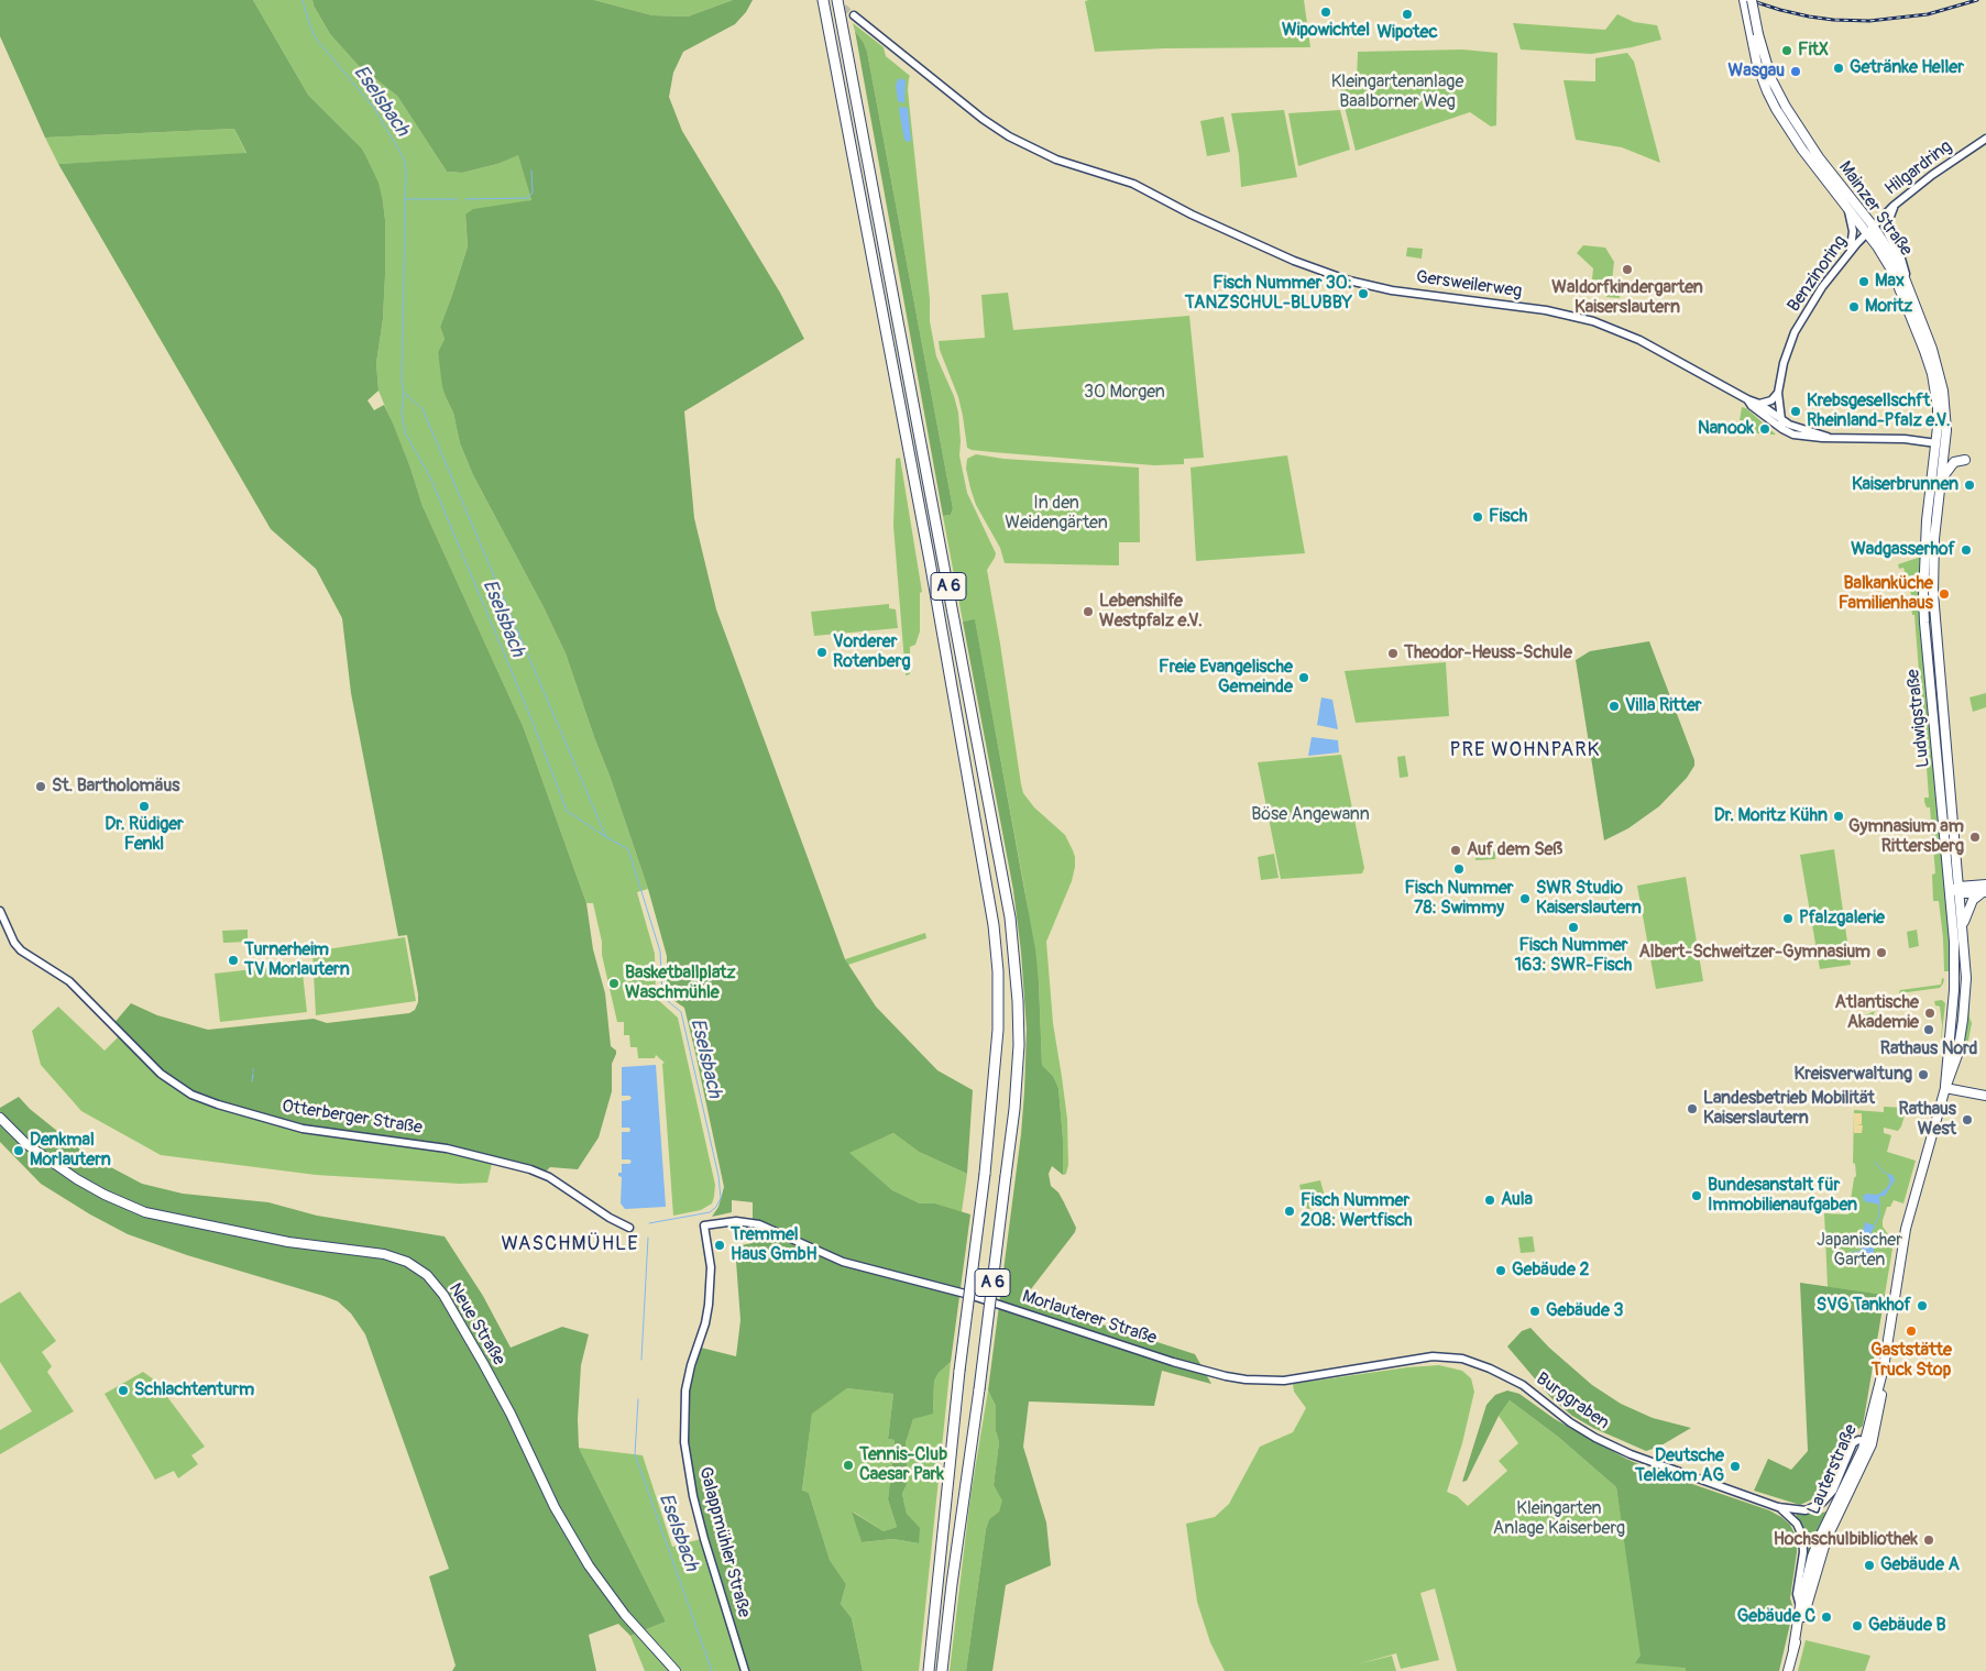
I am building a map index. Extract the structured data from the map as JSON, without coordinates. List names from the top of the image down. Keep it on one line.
{"streets":{"highway":["A 6"],"main road":["Mainzer Straße","Ludwigstraße","Neue Straße","Lauterstraße"],"street":["Hilgardring","Benzinoring","Gersweilerweg","Otterberger Straße","Morlauterer Straße","Burggraben","Galappmühler Straße"]},"crossings":[["Hilgardring","Mainzer Straße"],["Hilgardring","Benzinoring"],["Mainzer Straße","Benzinoring"],["Mainzer Straße","Gersweilerweg"],["Mainzer Straße","Ludwigstraße"],["Benzinoring","Gersweilerweg"],["Gersweilerweg","Ludwigstraße"],["Ludwigstraße","Lauterstraße"],["Morlauterer Straße","Burggraben"],["Morlauterer Straße","Galappmühler Straße"],["Burggraben","Lauterstraße"]],"districts":["PRE WOHNPARK","WASCHMÜHLE"],"water":["Eselsbach"],"parks":["Kleingartenanlage Baalborner Weg","30 Morgen","In den Weidengärten","Böse Angewann","Japanischer Garten","Kleingarten Anlage Kaiserberg"],"places":["Wipowichtel","Wipotec","FitX","Getränke Heller","Wasgau","Waldorfkindergarten Kaiserslautern","Max","Fisch Nummer 30: TANZSCHUL-BLUBBY","Moritz","Krebsgesellschft Rheinland-Pfalz e.V.","Nanook","Kaiserbrunnen","Fisch","Wadgasserhof","Balkanküche Familienhaus","Lebenshilfe Westpfalz e.V.","Vorderer Rotenberg","Theodor-Heuss-Schule","Freie Evangelische Gemeinde","Villa Ritter","St. Bartholomäus","Dr. Rüdiger Fenkl","Dr. Moritz Kühn","Gymnasium am Rittersberg","Auf dem Seß","Fisch Nummer 78: Swimmy","SWR Studio Kaiserslautern","Pfalzgalerie","Fisch Nummer 163: SWR-Fisch","Albert-Schweitzer-Gymnasium","Turnerheim TV Morlautern","Basketballplatz Waschmühle","Atlantische Akademie","Rathaus Nord","Kreisverwaltung","Landesbetrieb Mobilität Kaiserslautern","Rathaus West","Denkmal Morlautern","Bundesanstalt für Immobilienaufgaben","Aula","Fisch Nummer 208: Wertfisch","Tremmel Haus GmbH","Gebäude 2","SVG Tankhof","Gebäude 3","Gaststätte Truck Stop","Schlachtenturm","Tennis-Club Caesar Park","Deutsche Telekom AG","Hochschulbibliothek","Gebäude A","Gebäude C","Gebäude B"]}
